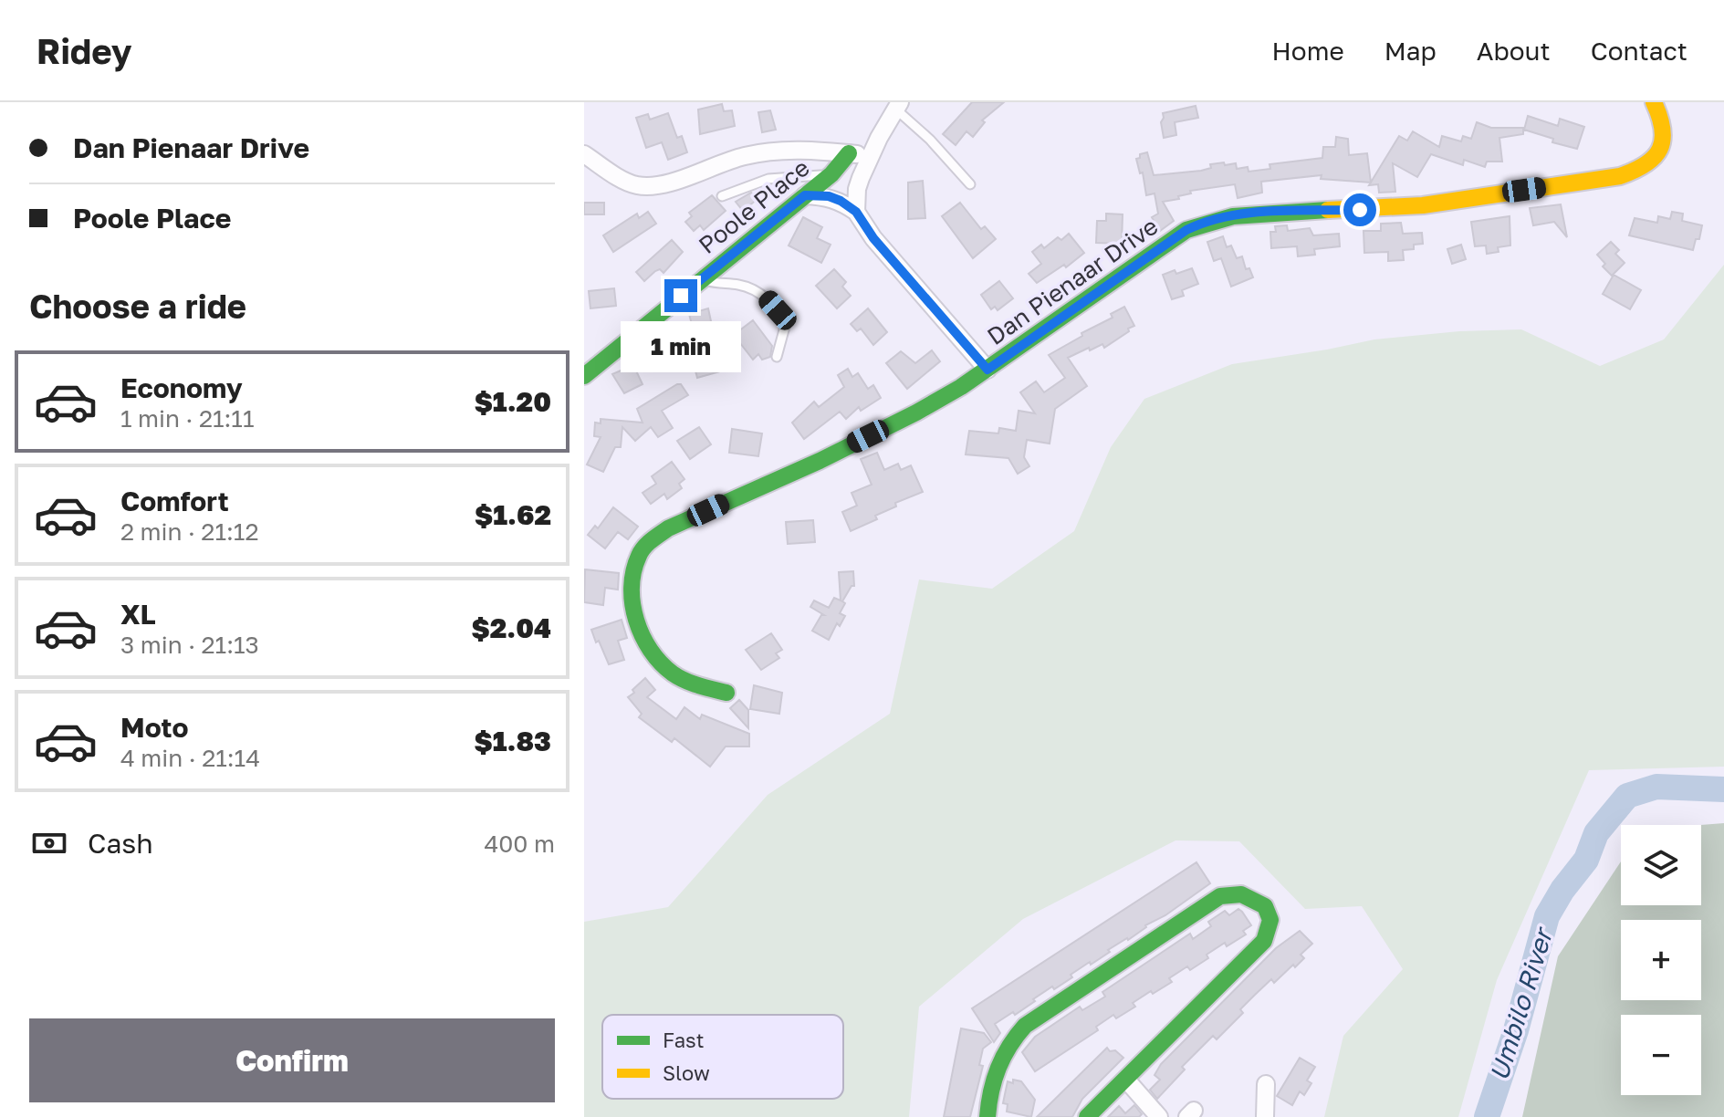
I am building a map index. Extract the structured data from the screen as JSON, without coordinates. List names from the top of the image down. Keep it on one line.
{"streets":{"street":["Poole Place","Dan Pienaar Drive"]},"water":["Umbilo River"],"legend":["Fast","Slow"],"page":{"header":"Ridey","nav":["Home","Map","About","Contact"],"banner":["Dan Pienaar Drive","Poole Place"],"heading":"Choose a ride","bubble":"1 min","list":[{"name":"Economy","note":"1 min · 21:11","value":"$1.20"},{"name":"Comfort","note":"2 min · 21:12","value":"$1.62"},{"name":"XL","note":"3 min · 21:13","value":"$2.04"},{"name":"Moto","note":"4 min · 21:14","value":"$1.83"}],"pay":["Cash","400 m"],"map_buttons":["+","−"],"buttons":"Confirm"}}
